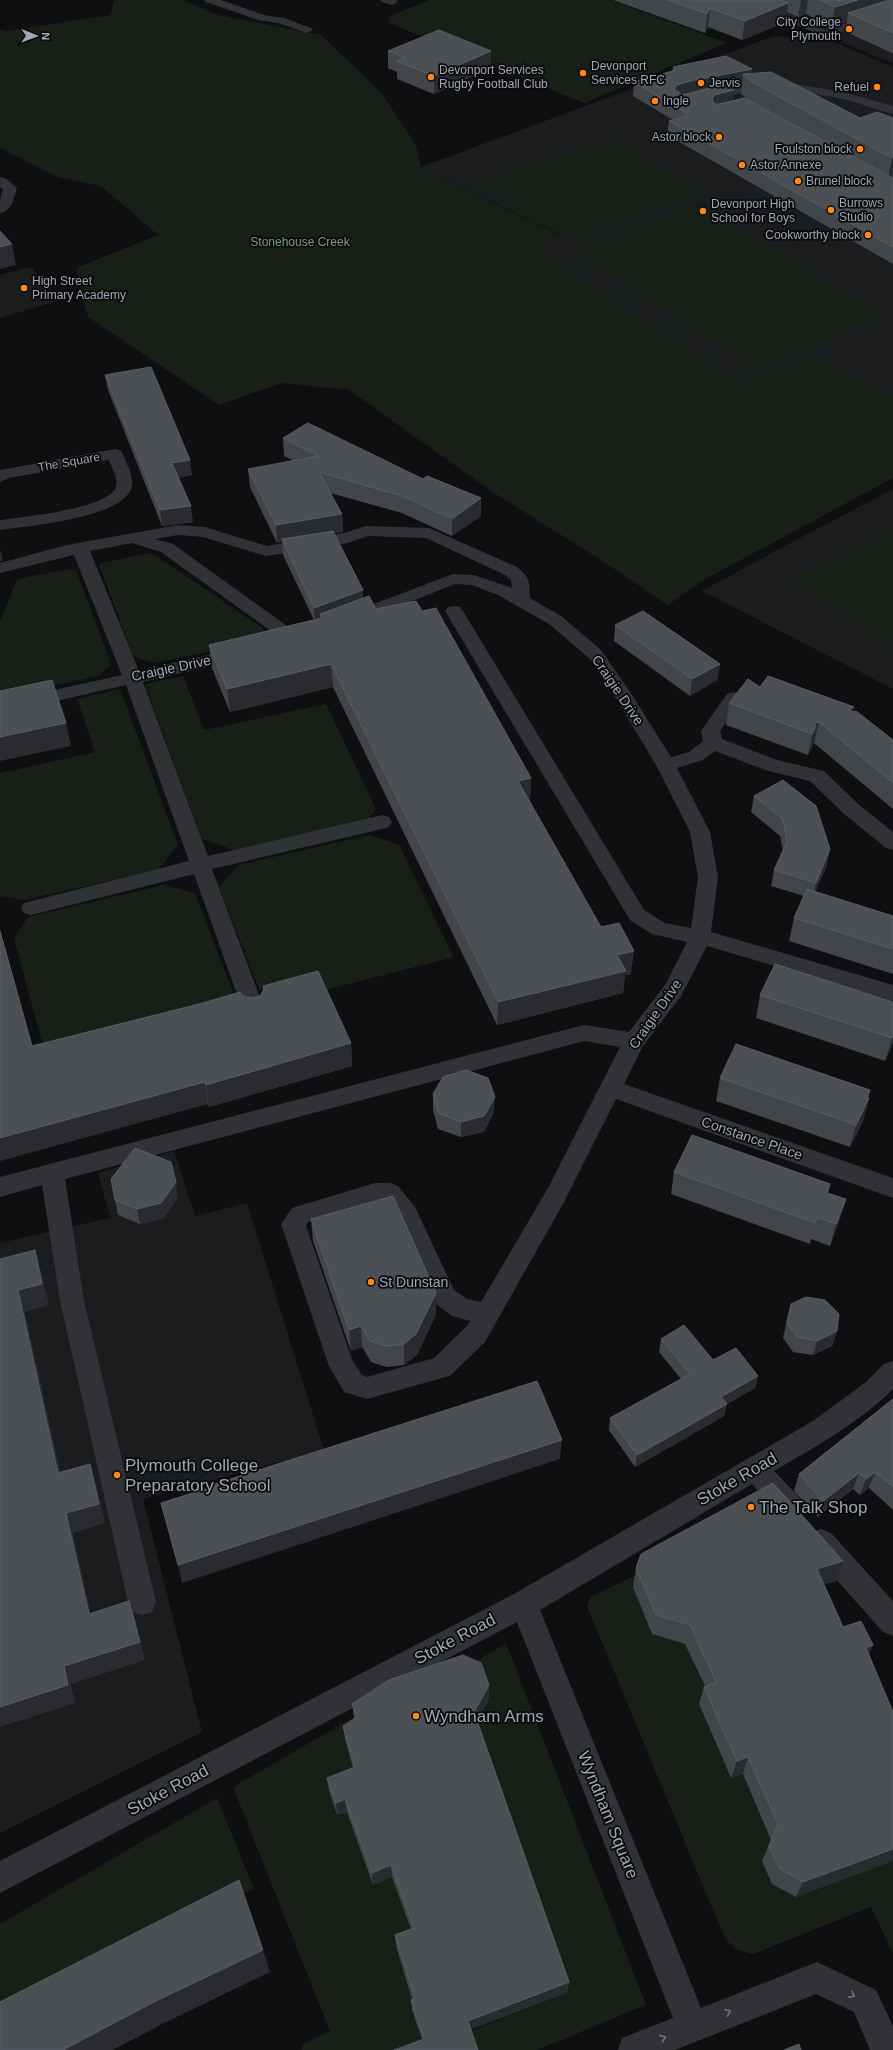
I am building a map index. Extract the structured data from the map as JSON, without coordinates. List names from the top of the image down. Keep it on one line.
{"streets":{"street":["The Square","Craigie Drive","Constance Place","Stoke Road","Wyndham Square"]},"crossings":[["Craigie Drive","Constance Place"],["Stoke Road","Wyndham Square"]],"parks":["Stonehouse Creek"],"places":["City College Plymouth","Devonport Services RFC","Devonport Services Rugby Football Club","Jervis","Refuel","Ingle","Astor block","Foulston block","Astor Annexe","Brunel block","Burrows Studio","Devonport High School for Boys","Cookworthy block","High Street Primary Academy","St Dunstan","Plymouth College Preparatory School","The Talk Shop","Wyndham Arms"],"north":"right"}
